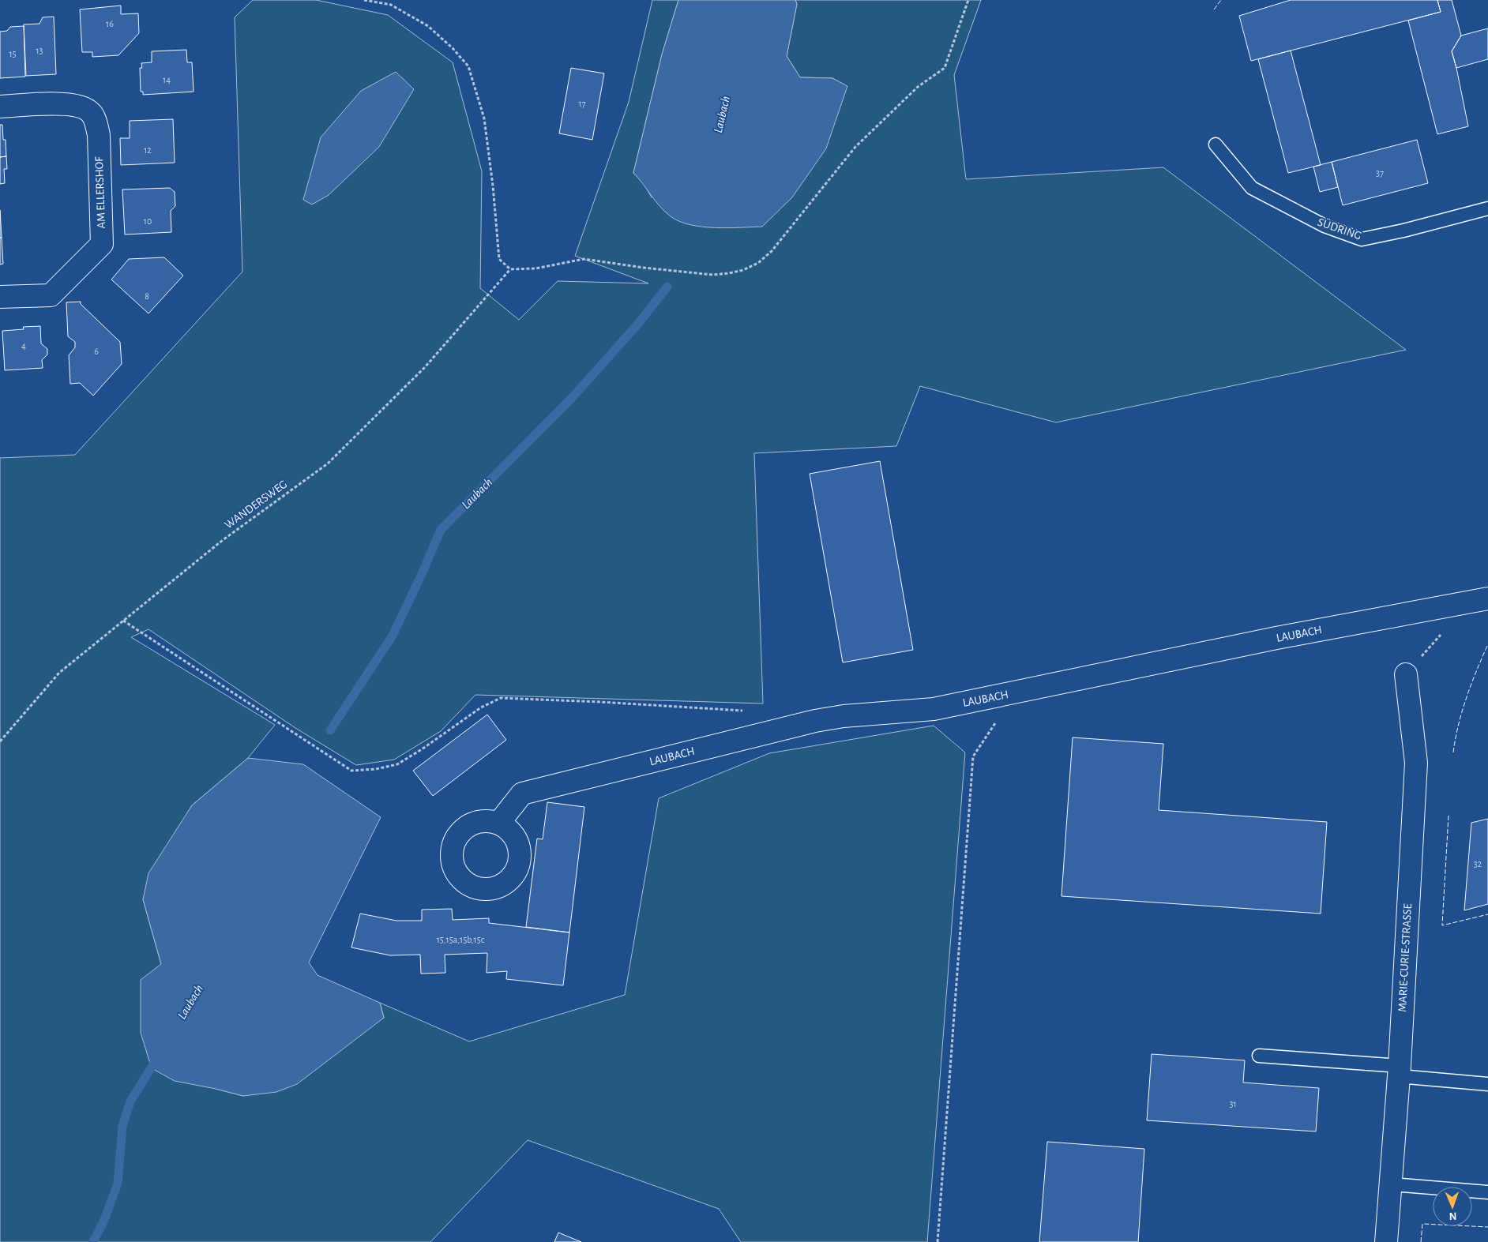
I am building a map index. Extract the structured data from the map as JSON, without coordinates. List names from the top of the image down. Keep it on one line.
{"streets":{"street":["AM ELLERSHOF","LAUBACH","MARIE-CURIE-STRASSE"],"lane":["SÜDRING"],"path":["WANDERSWEG"]},"water":["Laubach"],"house_numbers":["16","13","15","14","17","12","37","10","8","4","6","32","15,15a,15b,15c","31"],"north":"bottom"}
